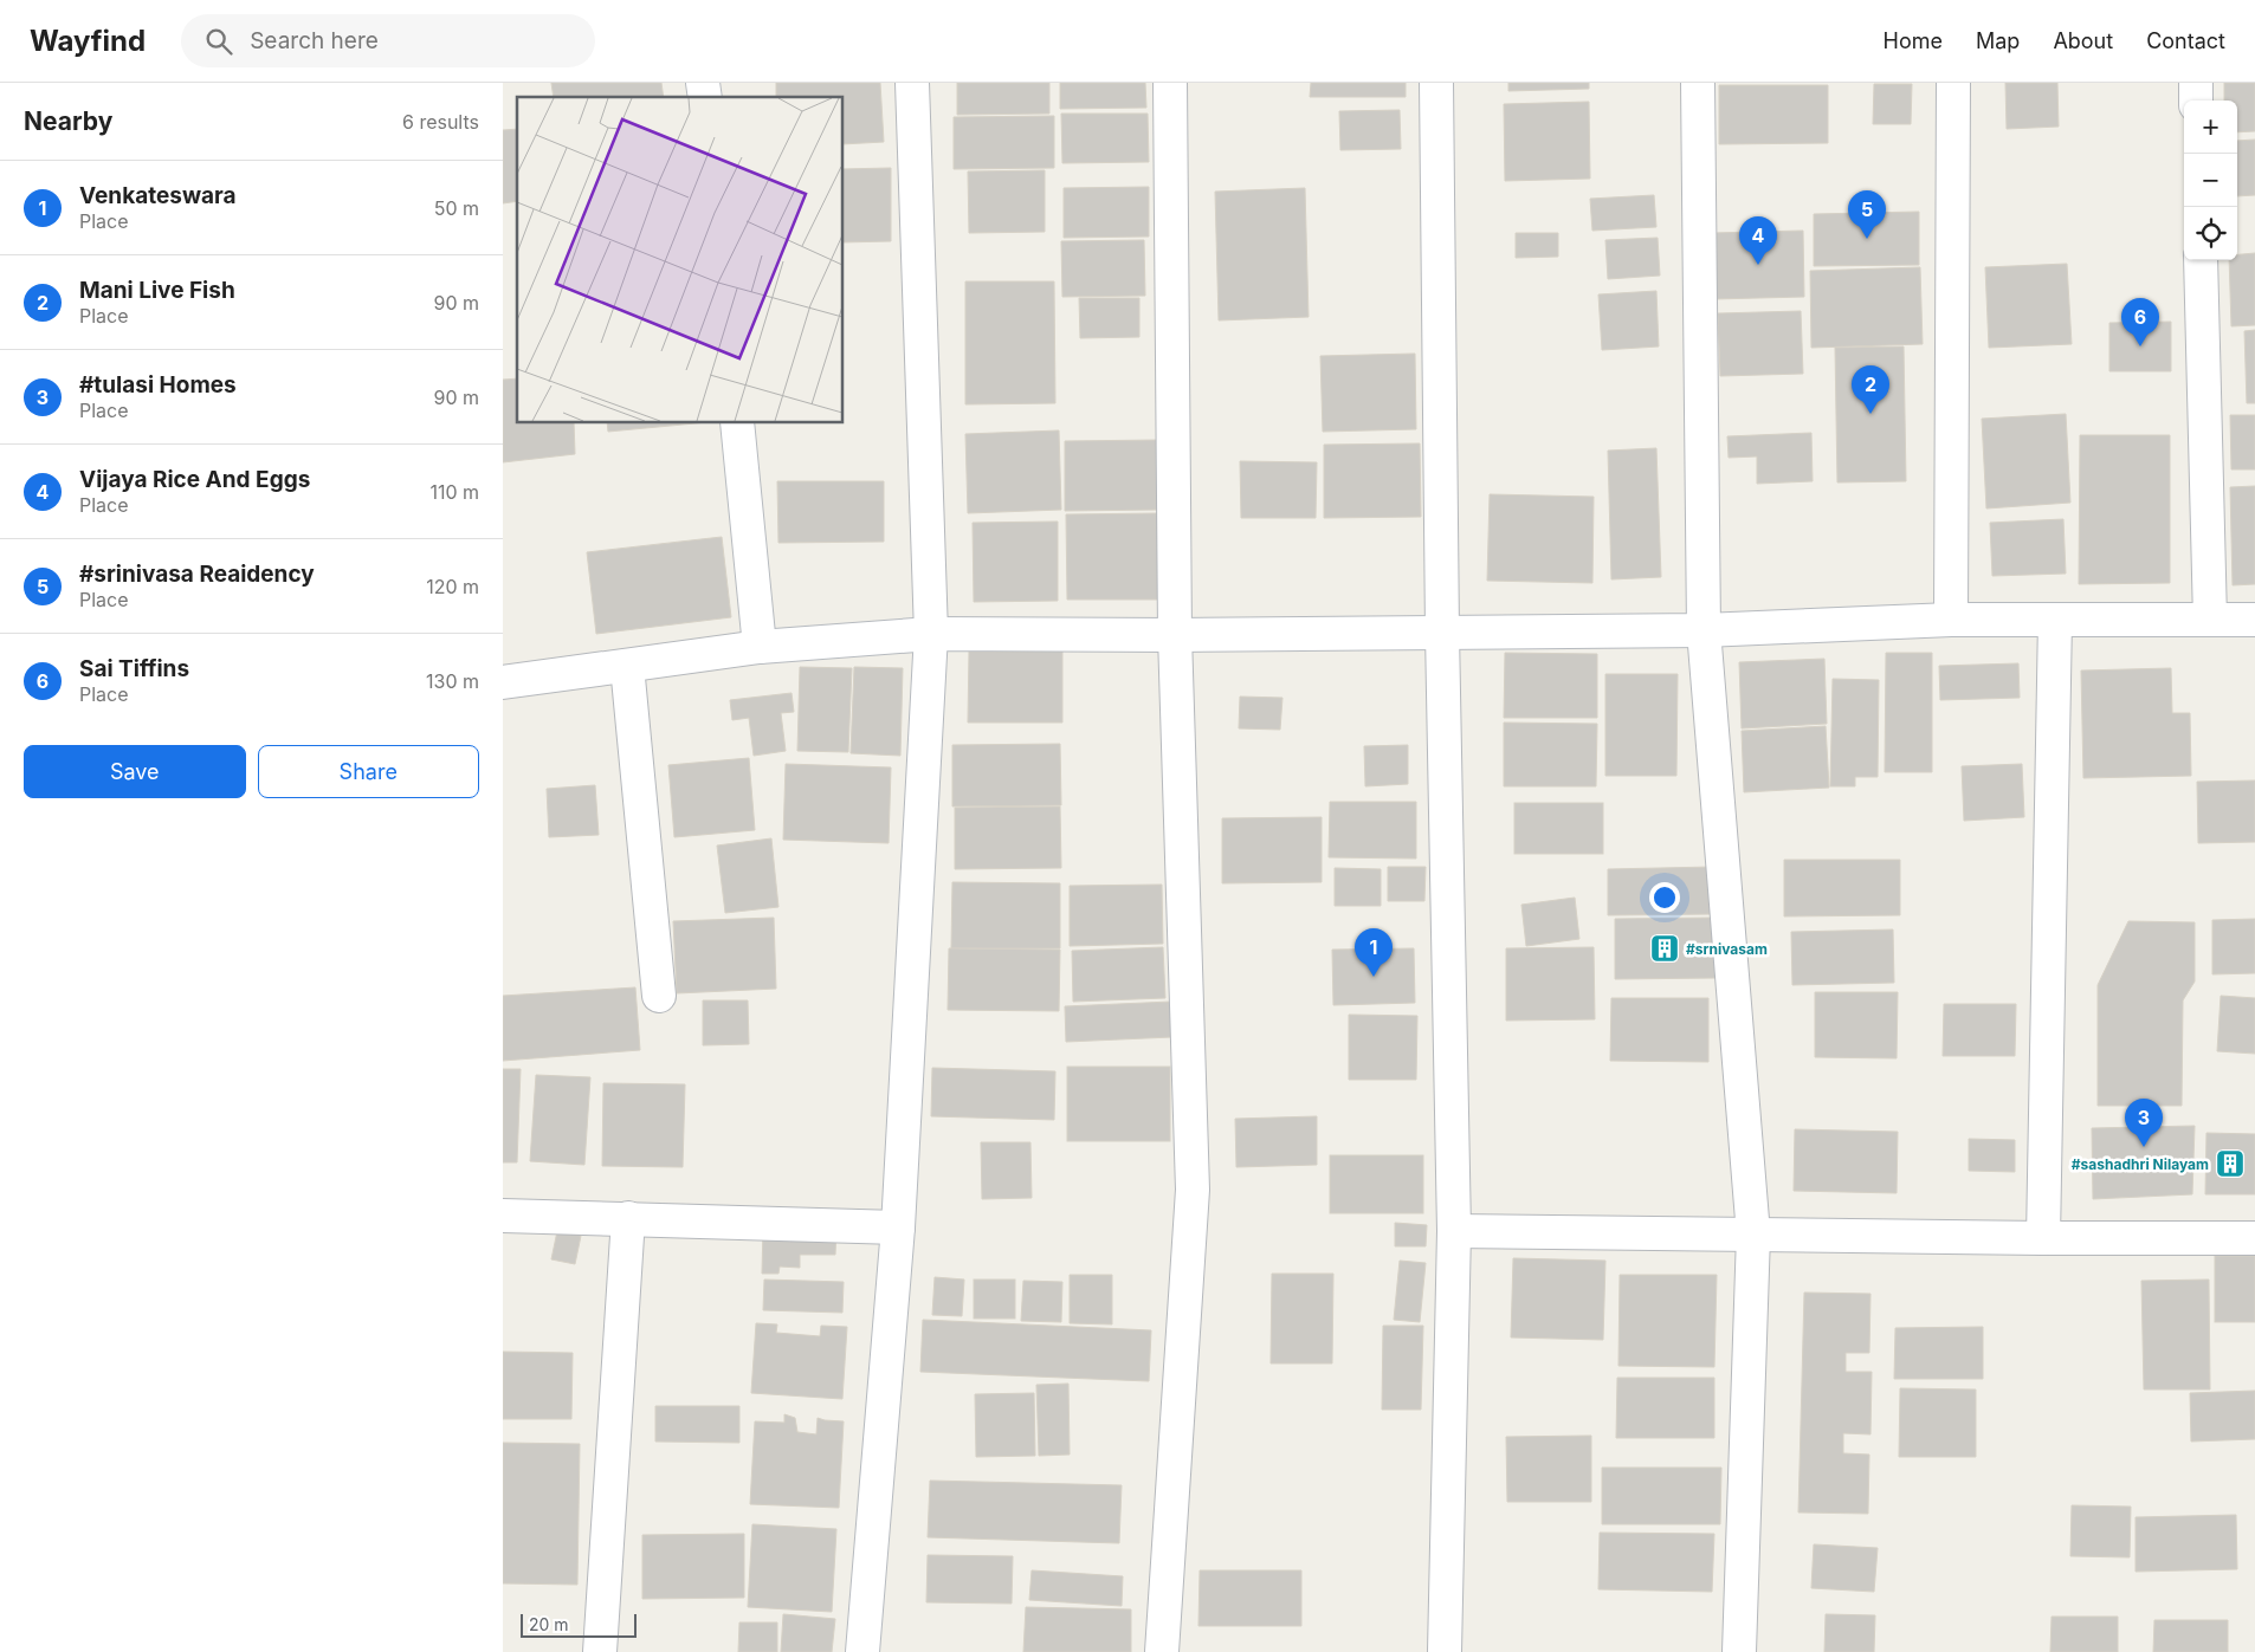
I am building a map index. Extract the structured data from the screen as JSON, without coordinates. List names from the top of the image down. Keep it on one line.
{"places":{"building":["#srnivasam","#sashadhri Nilayam"]},"scale_bar":"20 m","page":{"header":"Wayfind","search":"Search here","nav":["Home","Map","About","Contact"],"heading":["Nearby","6 results"],"map_buttons":["+","−"],"list":[{"mark":"1","name":"Venkateswara","note":"Place","value":"50 m"},{"mark":"2","name":"Mani Live Fish","note":"Place","value":"90 m"},{"mark":"3","name":"#tulasi Homes","note":"Place","value":"90 m"},{"mark":"4","name":"Vijaya Rice And Eggs","note":"Place","value":"110 m"},{"mark":"5","name":"#srinivasa Reaidency","note":"Place","value":"120 m"},{"mark":"6","name":"Sai Tiffins","note":"Place","value":"130 m"}],"pins":["5","4","6","2","1","3"],"buttons":["Save","Share"],"scale":"20 m"}}
